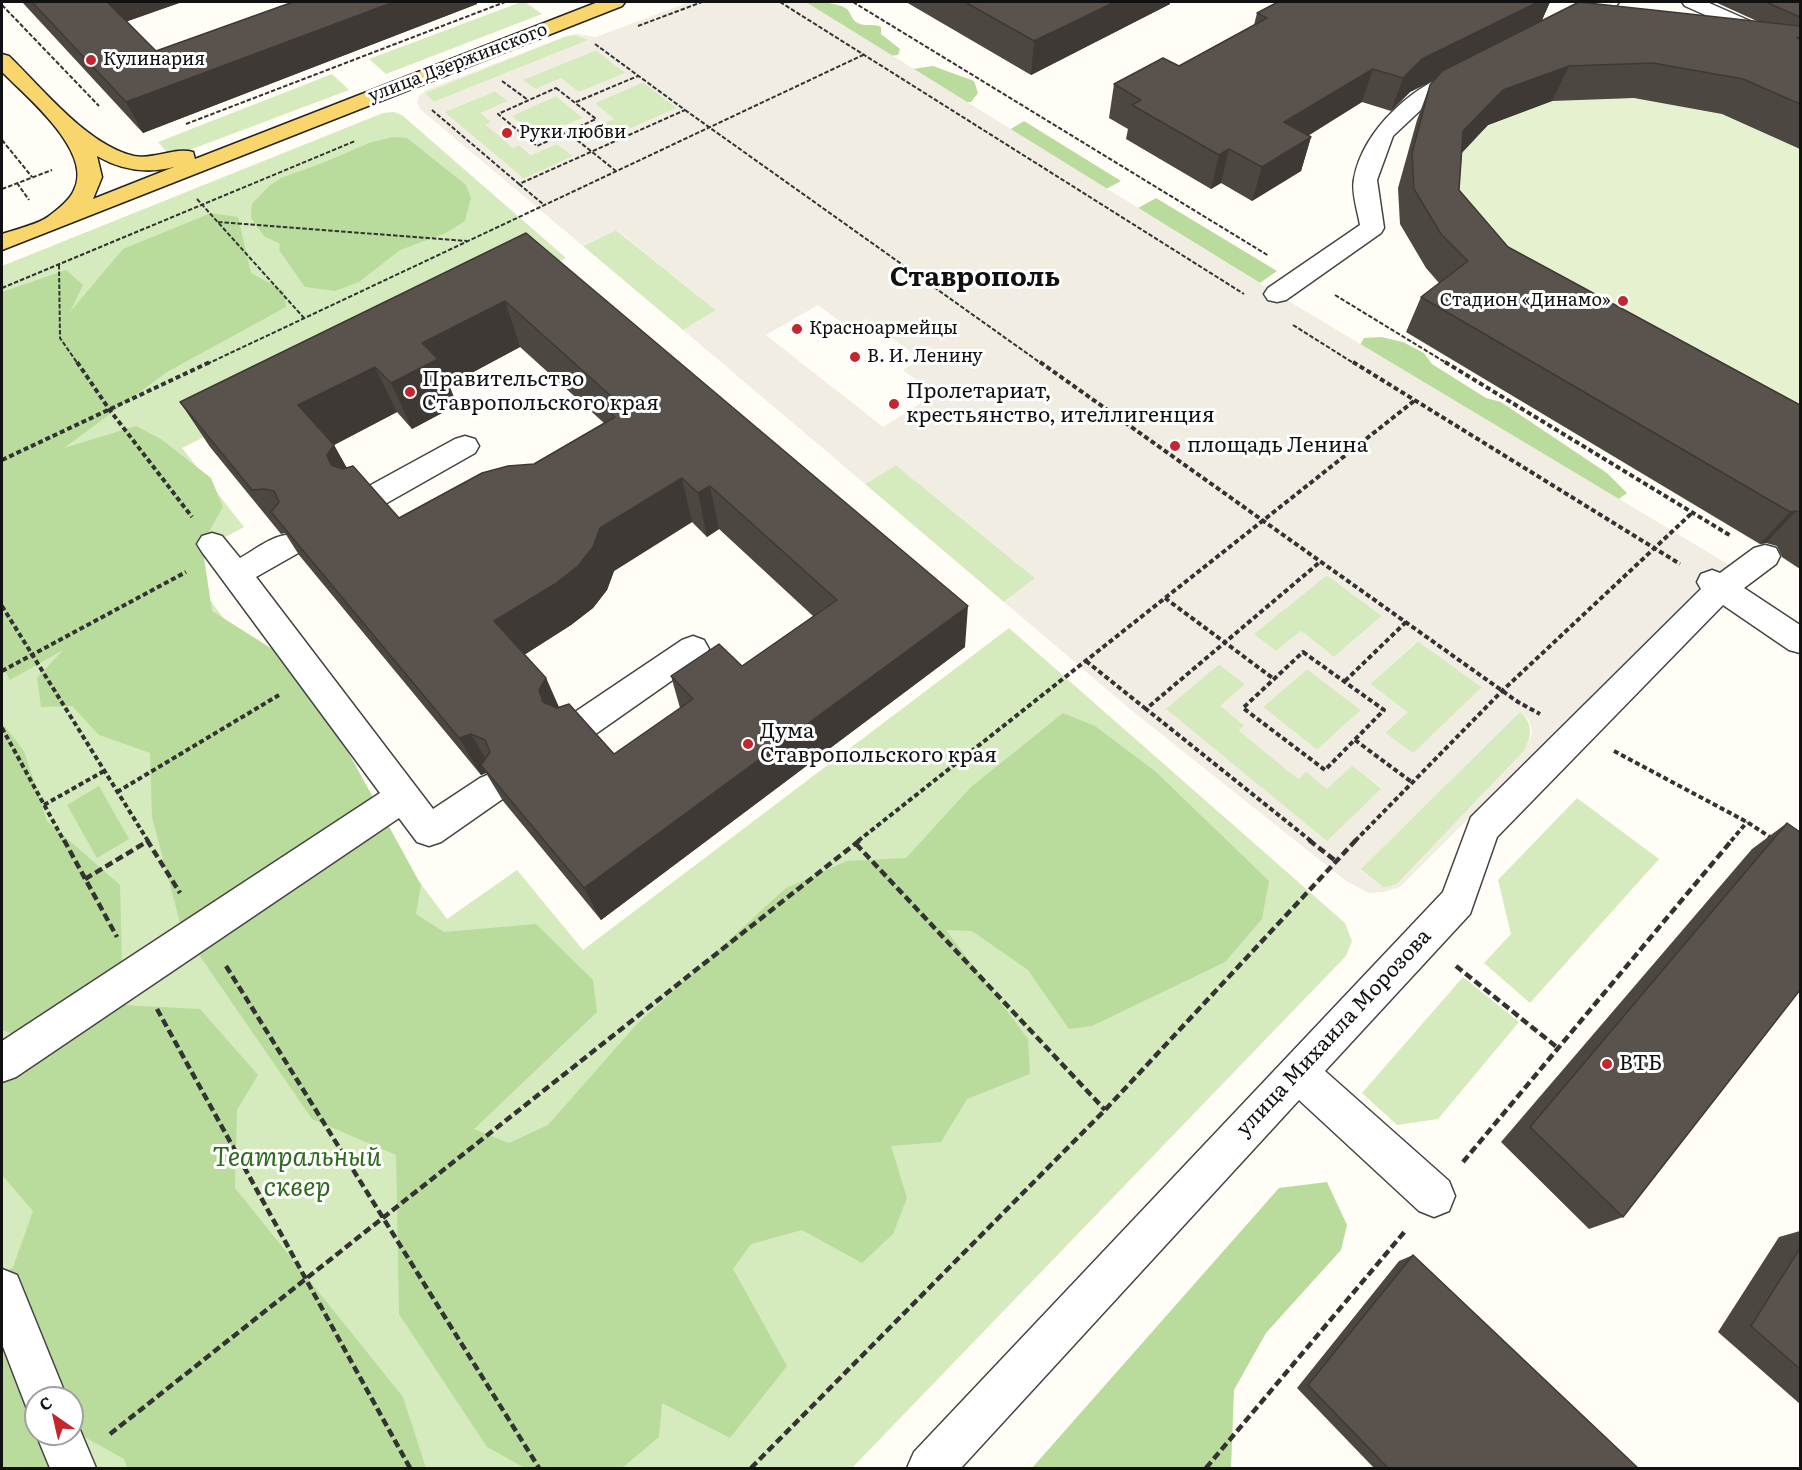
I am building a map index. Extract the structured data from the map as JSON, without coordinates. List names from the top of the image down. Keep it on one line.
{"streets":{"main road":["улица Дзержинского"],"street":["улица Михаила Морозова"]},"districts":["Ставрополь"],"parks":["Театральный сквер"],"places":["Кулинария","Руки любви","Стадион «Динамо»","Красноармейцы","В. И. Ленину","Правительство Ставропольского края","Пролетариат, крестьянство, ителлигенция","площадь Ленина","Дума Ставропольского края","ВТБ"],"north":"top left"}
